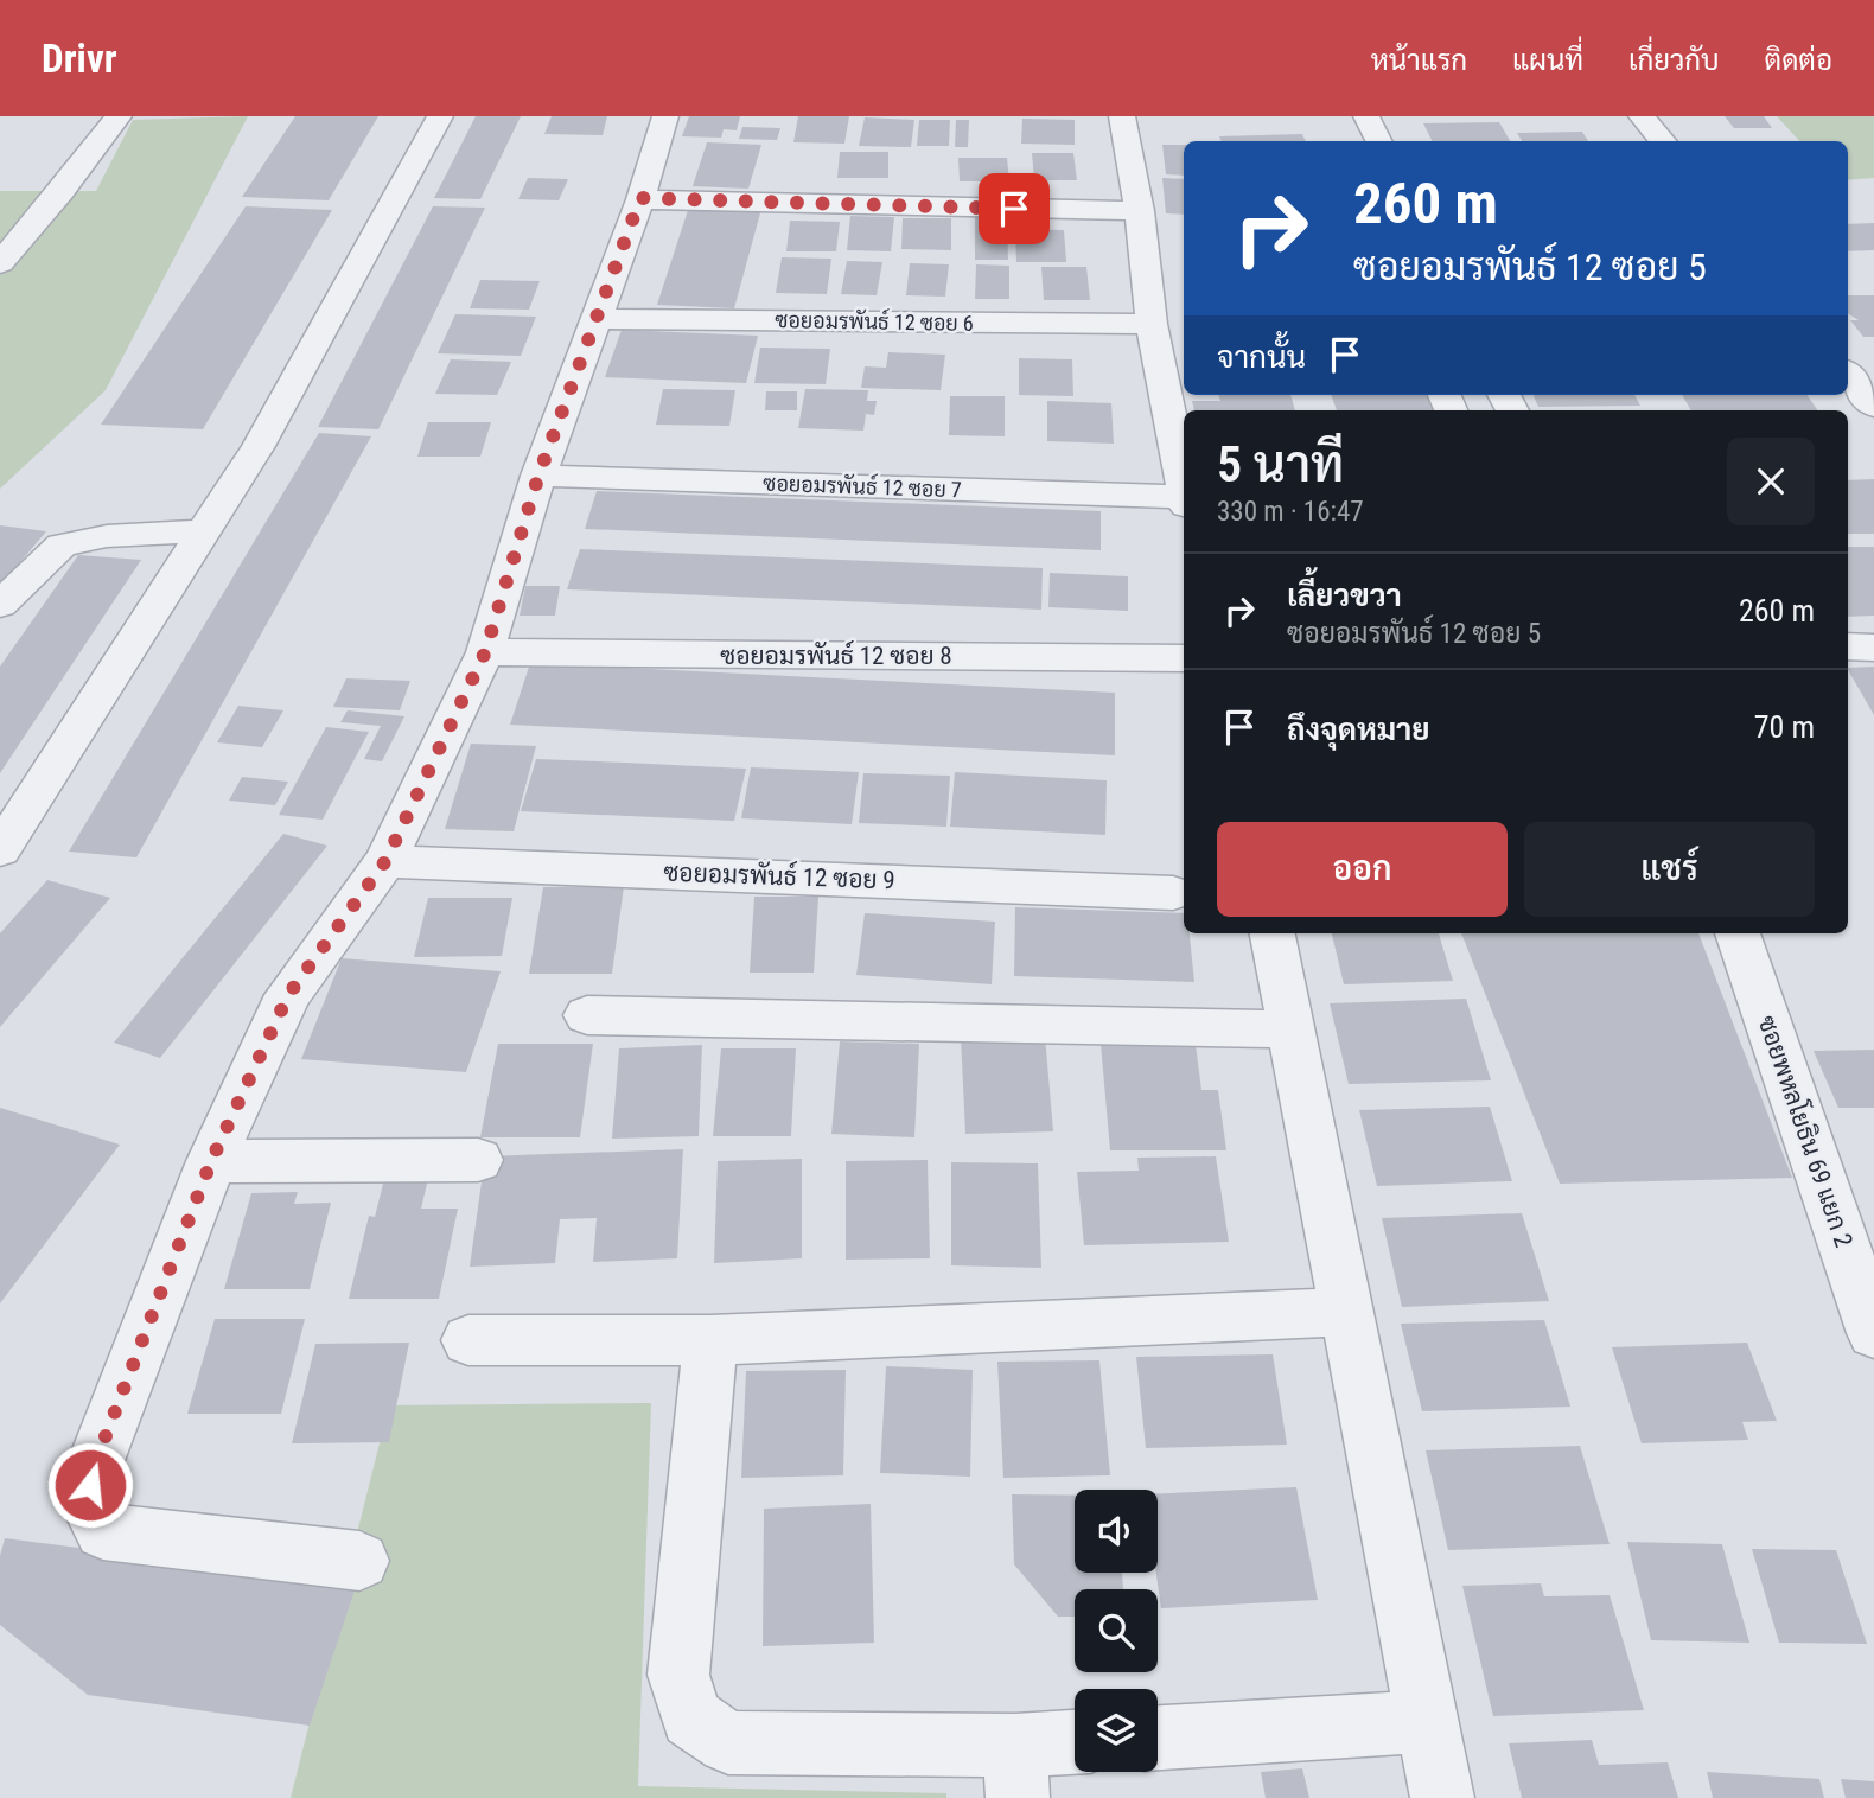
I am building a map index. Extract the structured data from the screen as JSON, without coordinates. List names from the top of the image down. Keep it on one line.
{"streets":{"street":["ซอยอมรพันธ์ 12 ซอย 6","ซอยอมรพันธ์ 12 ซอย 7","ซอยอมรพันธ์ 12 ซอย 8","ซอยอมรพันธ์ 12 ซอย 9","ซอยพหลโยธิน 69 แยก 2"]},"page":{"header":"Drivr","nav":["หน้าแรก","แผนที่","เกี่ยวกับ","ติดต่อ"],"turn":["260 m","ซอยอมรพันธ์ 12 ซอย 5"],"then":"จากนั้น","heading":["5 นาที","330 m · 16:47"],"list":[{"name":"เลี้ยวขวา","note":"ซอยอมรพันธ์ 12 ซอย 5","value":"260 m"},{"name":"ถึงจุดหมาย","value":"70 m"}],"buttons":["ออก","แชร์"]}}
